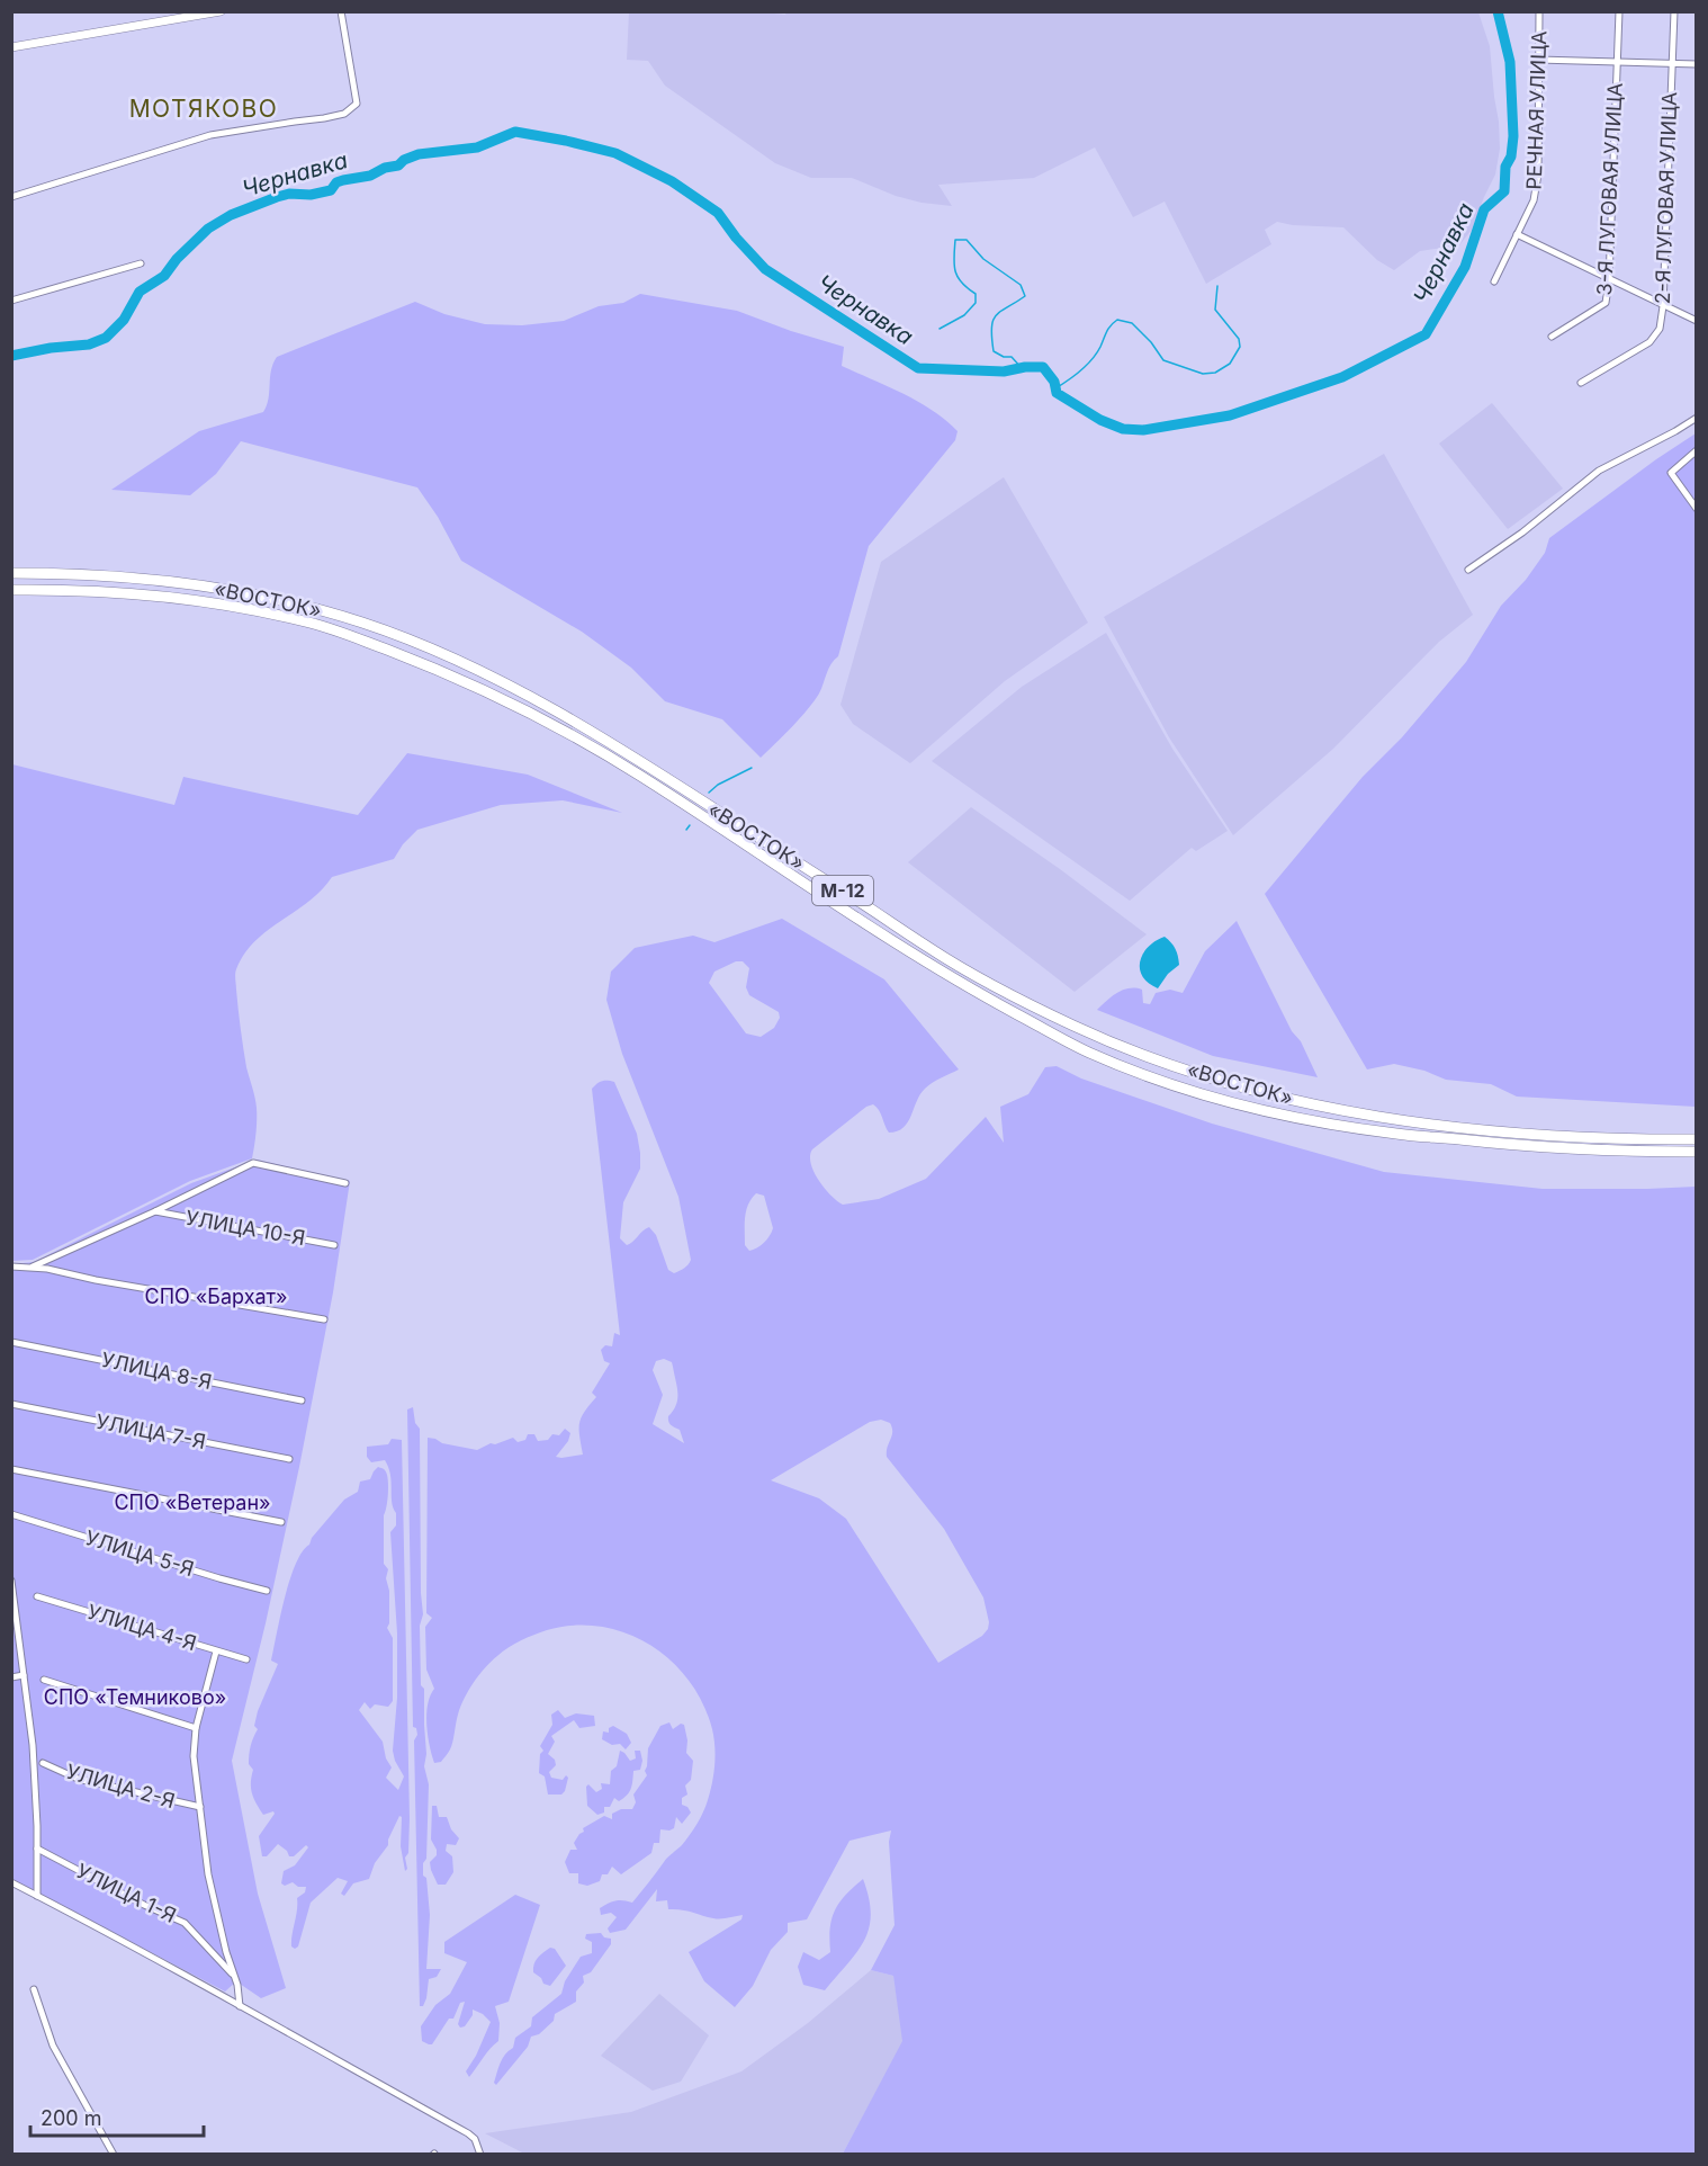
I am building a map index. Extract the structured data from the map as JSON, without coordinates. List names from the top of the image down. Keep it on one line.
{"streets":{"highway":["«ВОСТОК»","М-12"],"street":["РЕЧНАЯ УЛИЦА","3-Я ЛУГОВАЯ УЛИЦА","2-Я ЛУГОВАЯ УЛИЦА","УЛИЦА 10-Я","УЛИЦА 8-Я","УЛИЦА 7-Я","УЛИЦА 5-Я","УЛИЦА 4-Я","УЛИЦА 2-Я","УЛИЦА 1-Я"]},"districts":["МОТЯКОВО"],"water":["Чернавка"],"parks":["СПО «Бархат»","СПО «Ветеран»","СПО «Темниково»"],"scale_bar":"200 m"}
